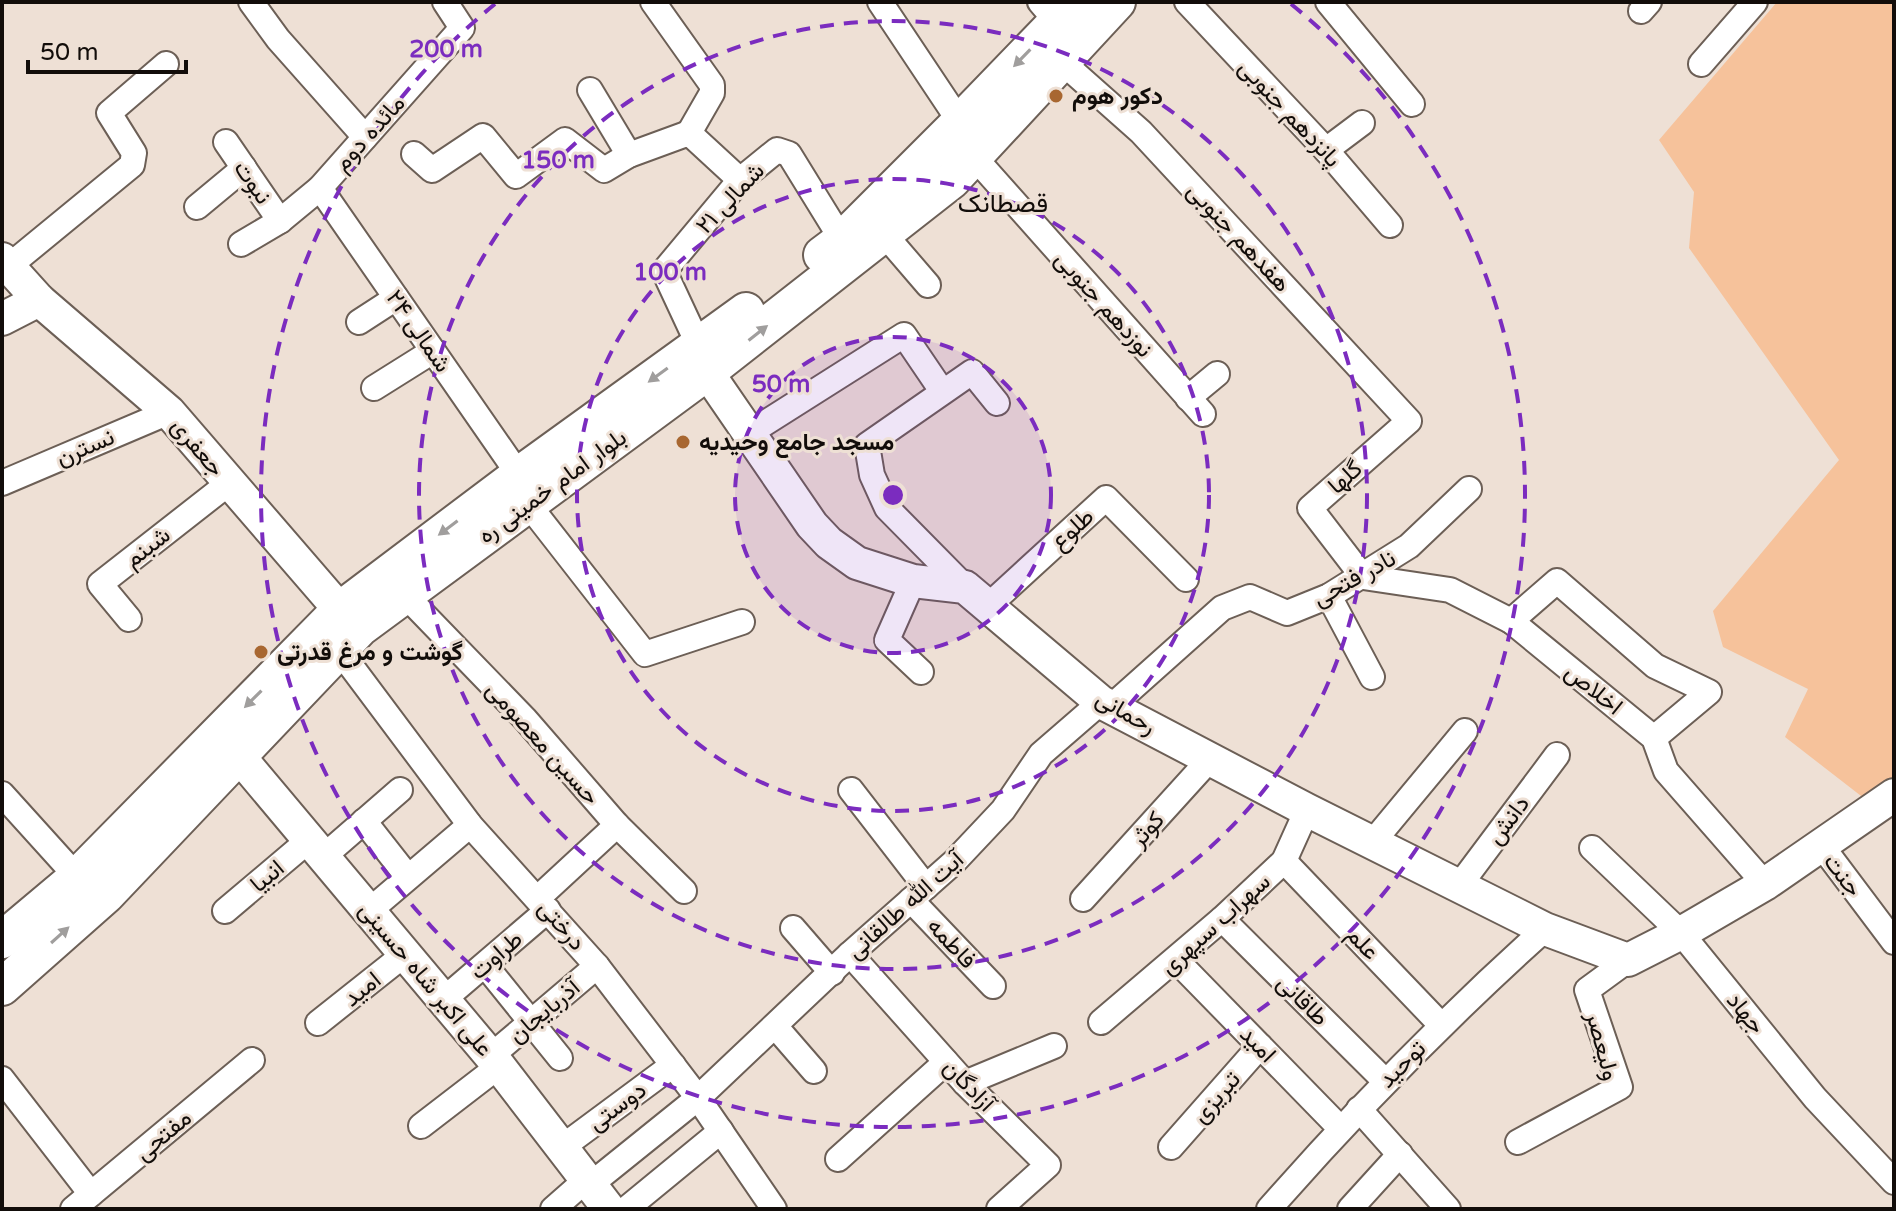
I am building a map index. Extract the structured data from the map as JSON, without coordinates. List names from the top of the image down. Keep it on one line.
{"streets":{"main road":["بلوار امام خمینی ره"],"street":["پانزدهم جنوبی","مائده دوم","نبوت","۲۱ شمالی","هفدهم جنوبی","نوزدهم جنوبی","۲۴ شمالی","نسترن","جعفری","گلها","طلوع","شبنم","نادر فتحی","اخلاص","رحمانی","حسین معصومی","دانش","کوثر","جنت","انبیا","آیت الله طالقانی","سهراب سپهری","درختی","فاطمه","علم","طراوت","علی اکبر شاه حسینی","امید","طاقانی","آذربایجان","جهاد","ولیعصر","توحید","آزادگان","تبریزی","دوستی","مفتحی"]},"crossings":[["مائده دوم","نبوت"],["مائده دوم","۲۴ شمالی"],["۲۱ شمالی","بلوار امام خمینی ره"],["هفدهم جنوبی","گلها"],["هفدهم جنوبی","بلوار امام خمینی ره"],["نوزدهم جنوبی","بلوار امام خمینی ره"],["۲۴ شمالی","بلوار امام خمینی ره"],["نسترن","جعفری"],["جعفری","بلوار امام خمینی ره"],["جعفری","شبنم"],["گلها","نادر فتحی"],["گلها","اخلاص"],["بلوار امام خمینی ره","حسین معصومی"],["بلوار امام خمینی ره","درختی"],["بلوار امام خمینی ره","علی اکبر شاه حسینی"],["طلوع","رحمانی"],["نادر فتحی","اخلاص"],["نادر فتحی","رحمانی"],["نادر فتحی","آیت الله طالقانی"],["رحمانی","دانش"],["رحمانی","کوثر"],["رحمانی","آیت الله طالقانی"],["رحمانی","سهراب سپهری"],["رحمانی","ولیعصر"],["رحمانی","توحید"],["حسین معصومی","طراوت"],["انبیا","علی اکبر شاه حسینی"],["آیت الله طالقانی","درختی"],["آیت الله طالقانی","فاطمه"],["آیت الله طالقانی","علی اکبر شاه حسینی"],["آیت الله طالقانی","آزادگان"],["سهراب سپهری","علم"],["سهراب سپهری","امید"],["سهراب سپهری","طاقانی"],["درختی","طراوت"],["درختی","آذربایجان"],["درختی","دوستی"],["علم","توحید"],["طراوت","علی اکبر شاه حسینی"],["علی اکبر شاه حسینی","امید"],["علی اکبر شاه حسینی","آذربایجان"],["علی اکبر شاه حسینی","دوستی"],["امید","توحید"],["امید","تبریزی"],["طاقانی","توحید"]],"districts":["قصطانک"],"places":["دکور هوم","مسجد جامع وحیدیه","گوشت و مرغ قدرتی"],"scale_bar":"50 m","rings":["200 m","150 m","100 m","50 m"]}
